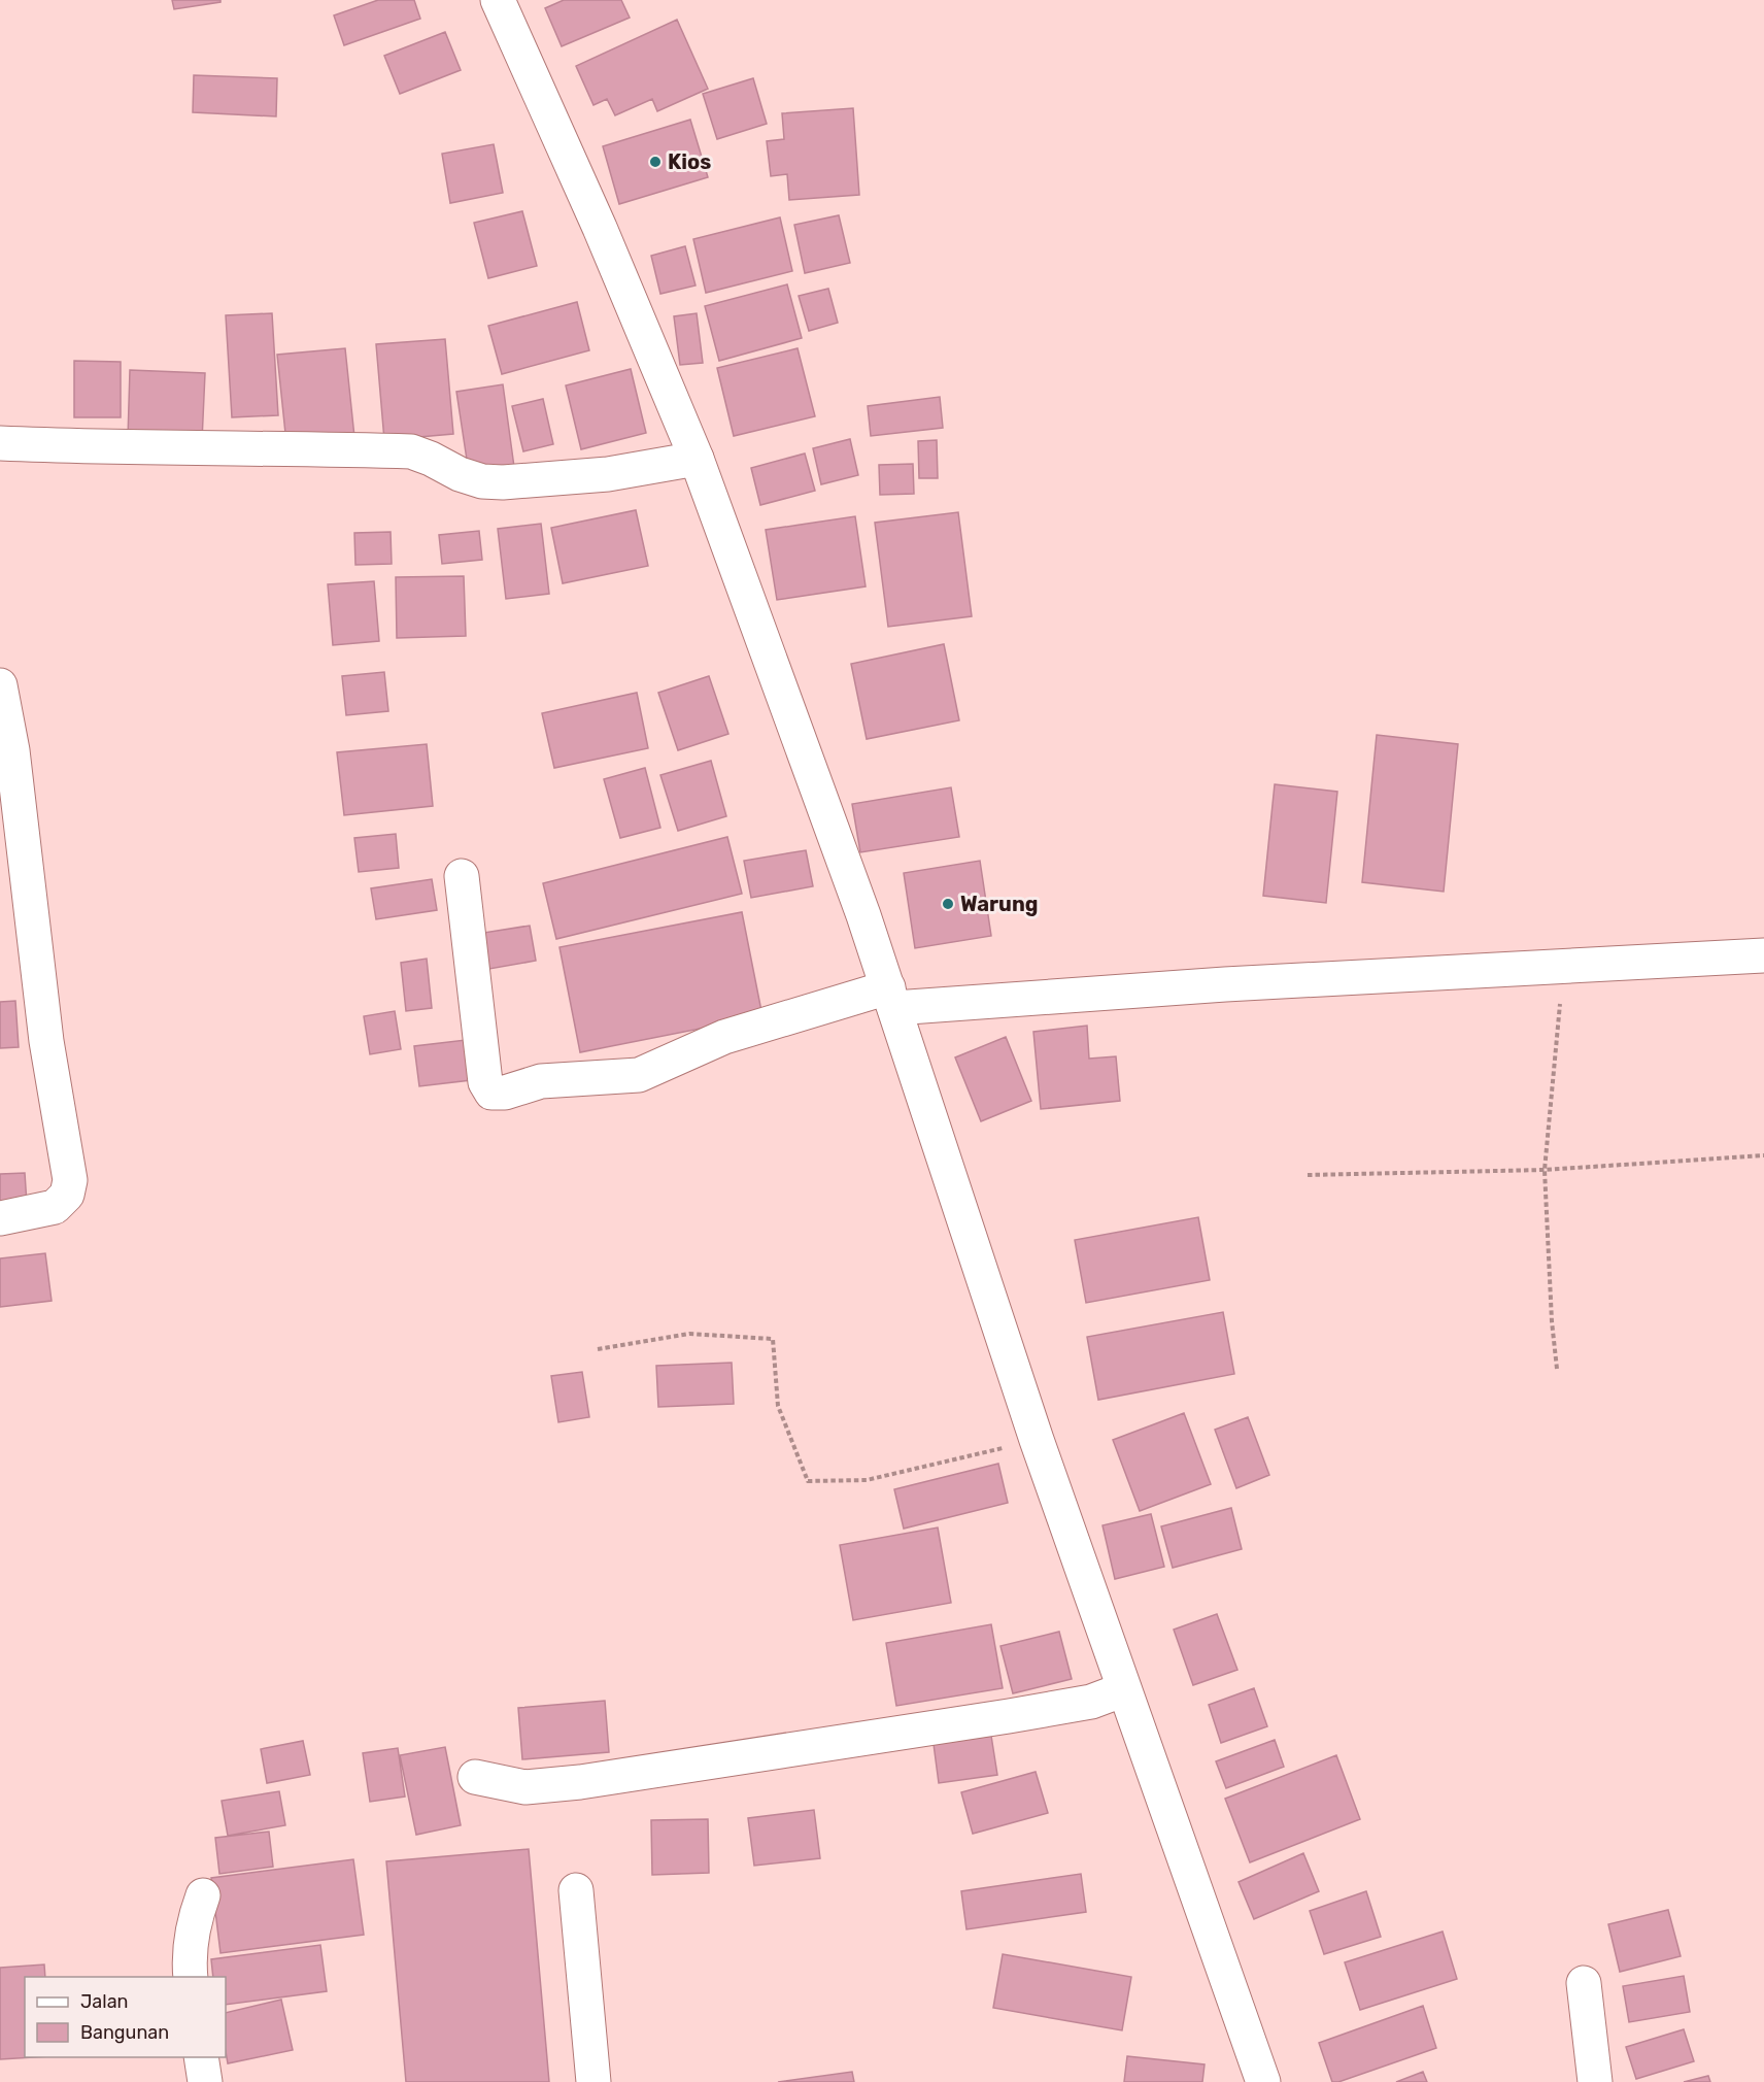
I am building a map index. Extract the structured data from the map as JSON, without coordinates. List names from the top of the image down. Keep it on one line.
{"places":["Kios","Warung"],"legend":["Jalan","Bangunan"]}
